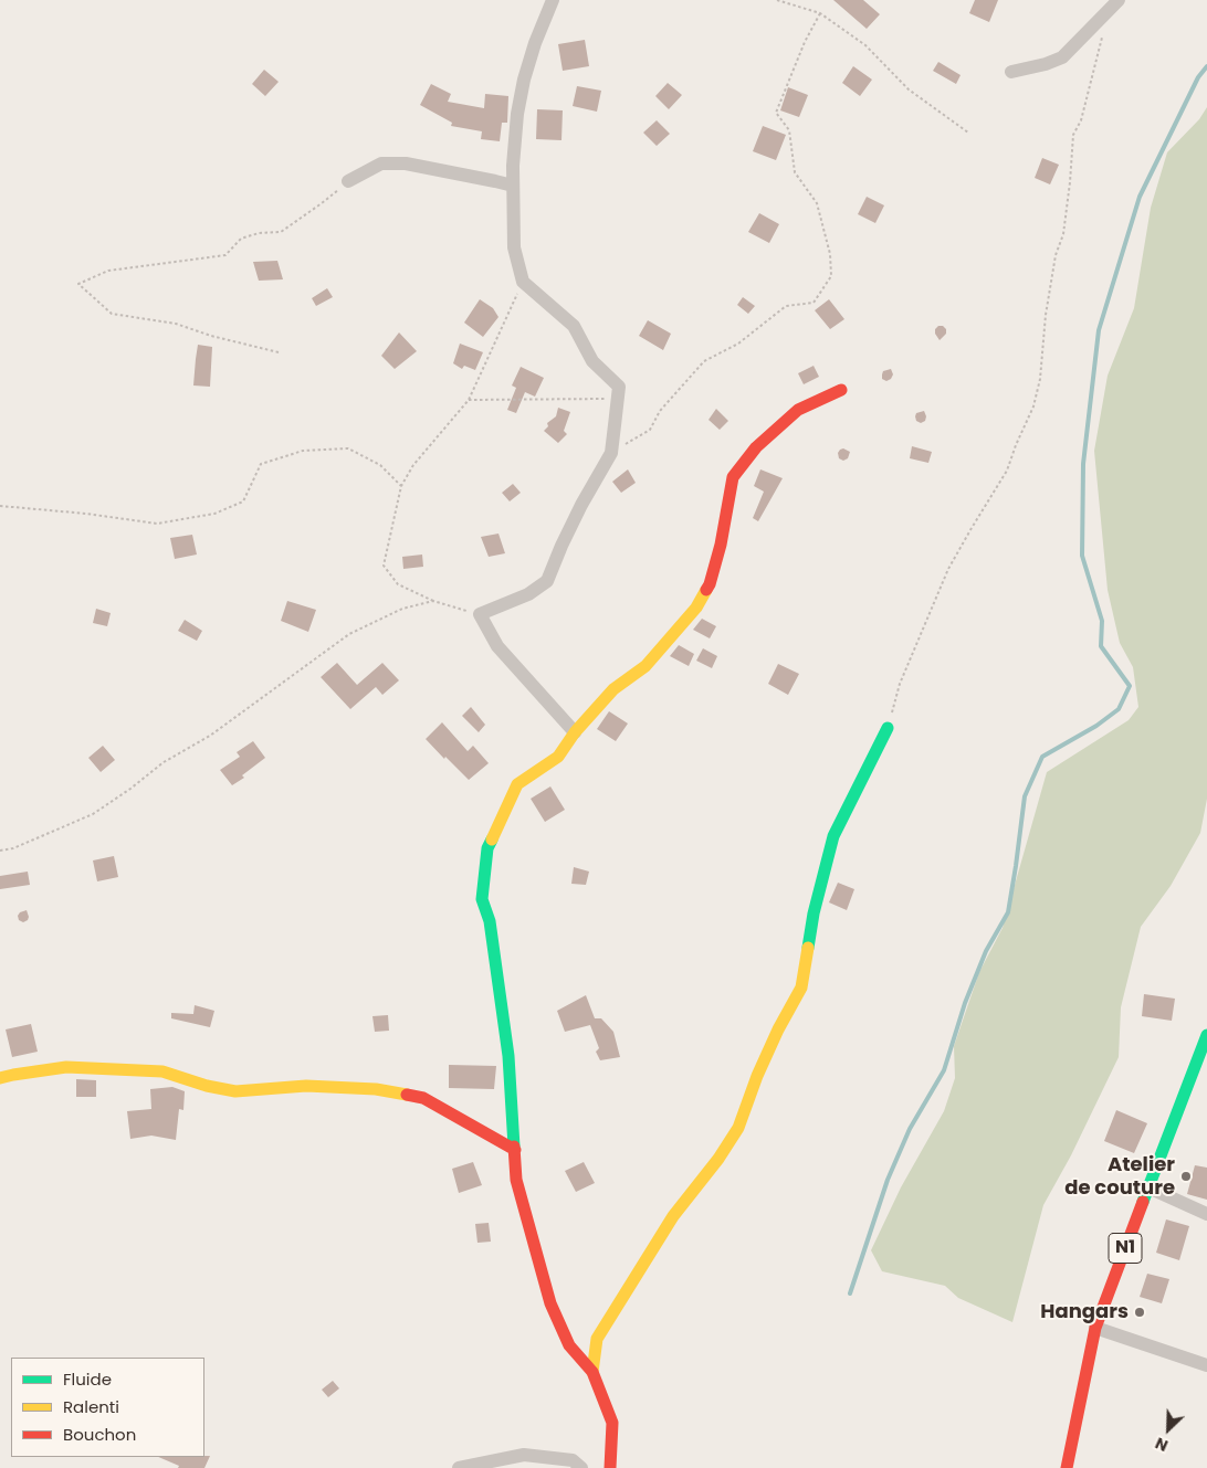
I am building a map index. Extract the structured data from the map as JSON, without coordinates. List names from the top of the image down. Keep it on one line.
{"streets":{"main road":["N1"]},"places":["Atelier de couture","Hangars"],"legend":["Fluide","Ralenti","Bouchon"],"north":"bottom left"}
